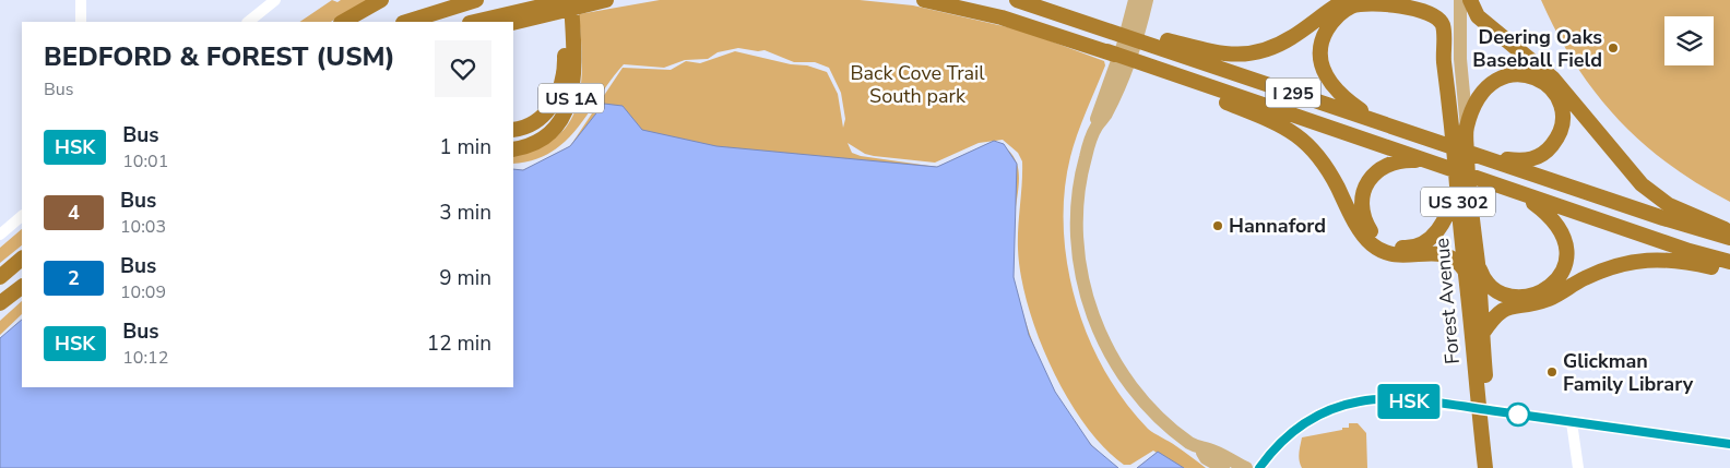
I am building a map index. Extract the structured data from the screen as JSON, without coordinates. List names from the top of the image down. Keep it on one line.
{"streets":{"highway":["I 295","US 1A","US 302","Forest Avenue"]},"parks":["Back Cove Trail South park"],"places":["Deering Oaks Baseball Field","Hannaford","Glickman Family Library"],"lines":["bus line HSK"],"page":{"on_map":"HSK","heading":["BEDFORD & FOREST (USM)","Bus"],"list":[{"mark":"HSK","name":"Bus","note":"10:01","value":"1 min"},{"mark":"4","name":"Bus","note":"10:03","value":"3 min"},{"mark":"2","name":"Bus","note":"10:09","value":"9 min"},{"mark":"HSK","name":"Bus","note":"10:12","value":"12 min"}]}}
